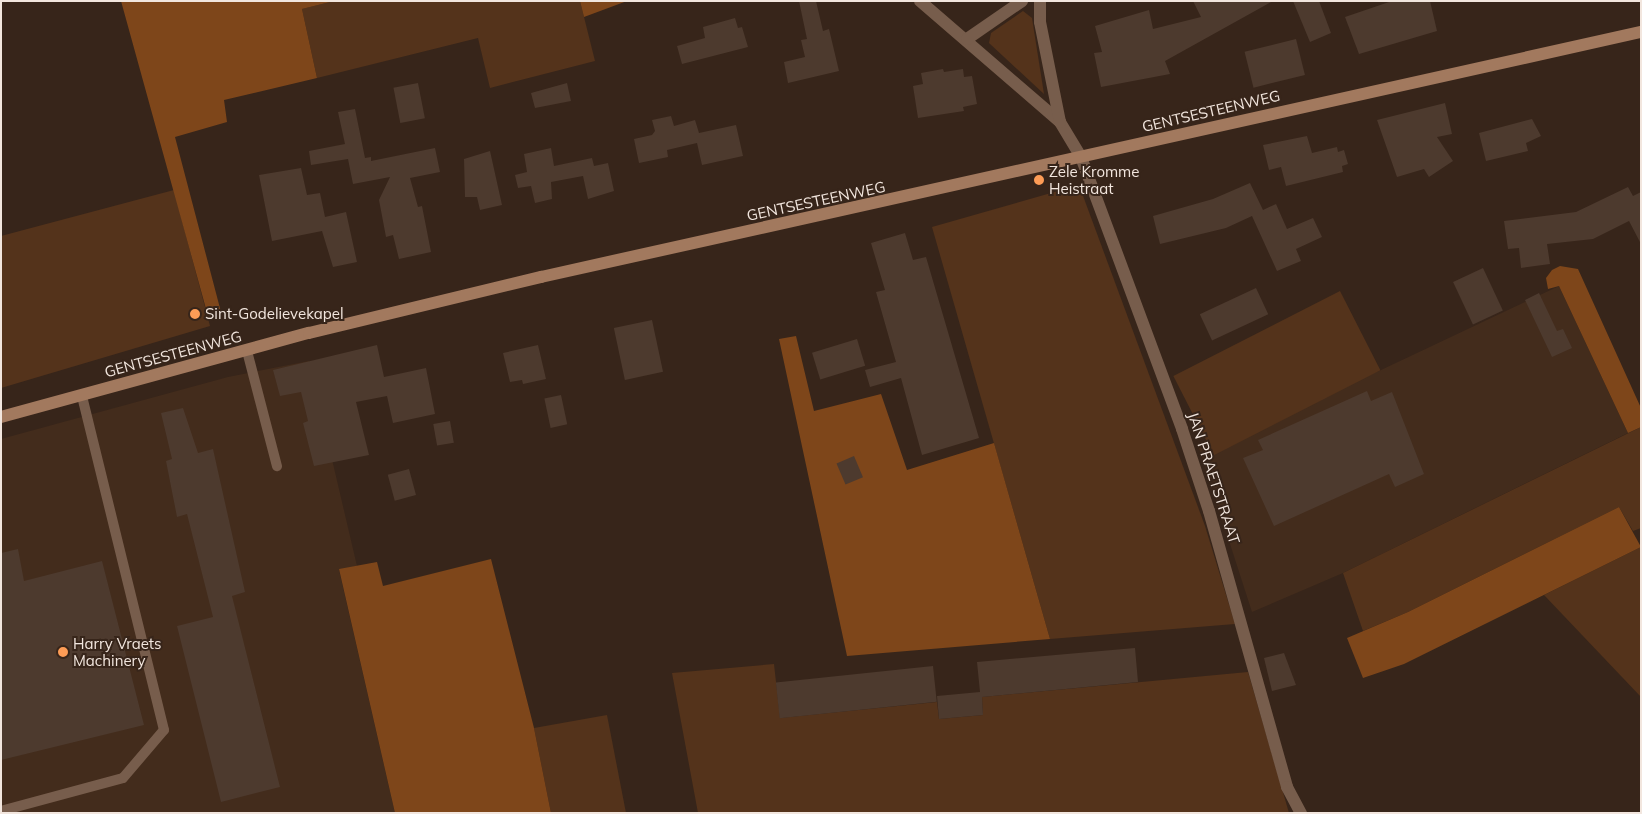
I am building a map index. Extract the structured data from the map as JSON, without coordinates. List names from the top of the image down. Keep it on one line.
{"streets":{"main road":["GENTSESTEENWEG"],"street":["JAN PRAETSTRAAT"]},"crossings":[["GENTSESTEENWEG","JAN PRAETSTRAAT"]],"places":["Zele Kromme Heistraat","Sint-Godelievekapel","Harry Vraets Machinery"]}
